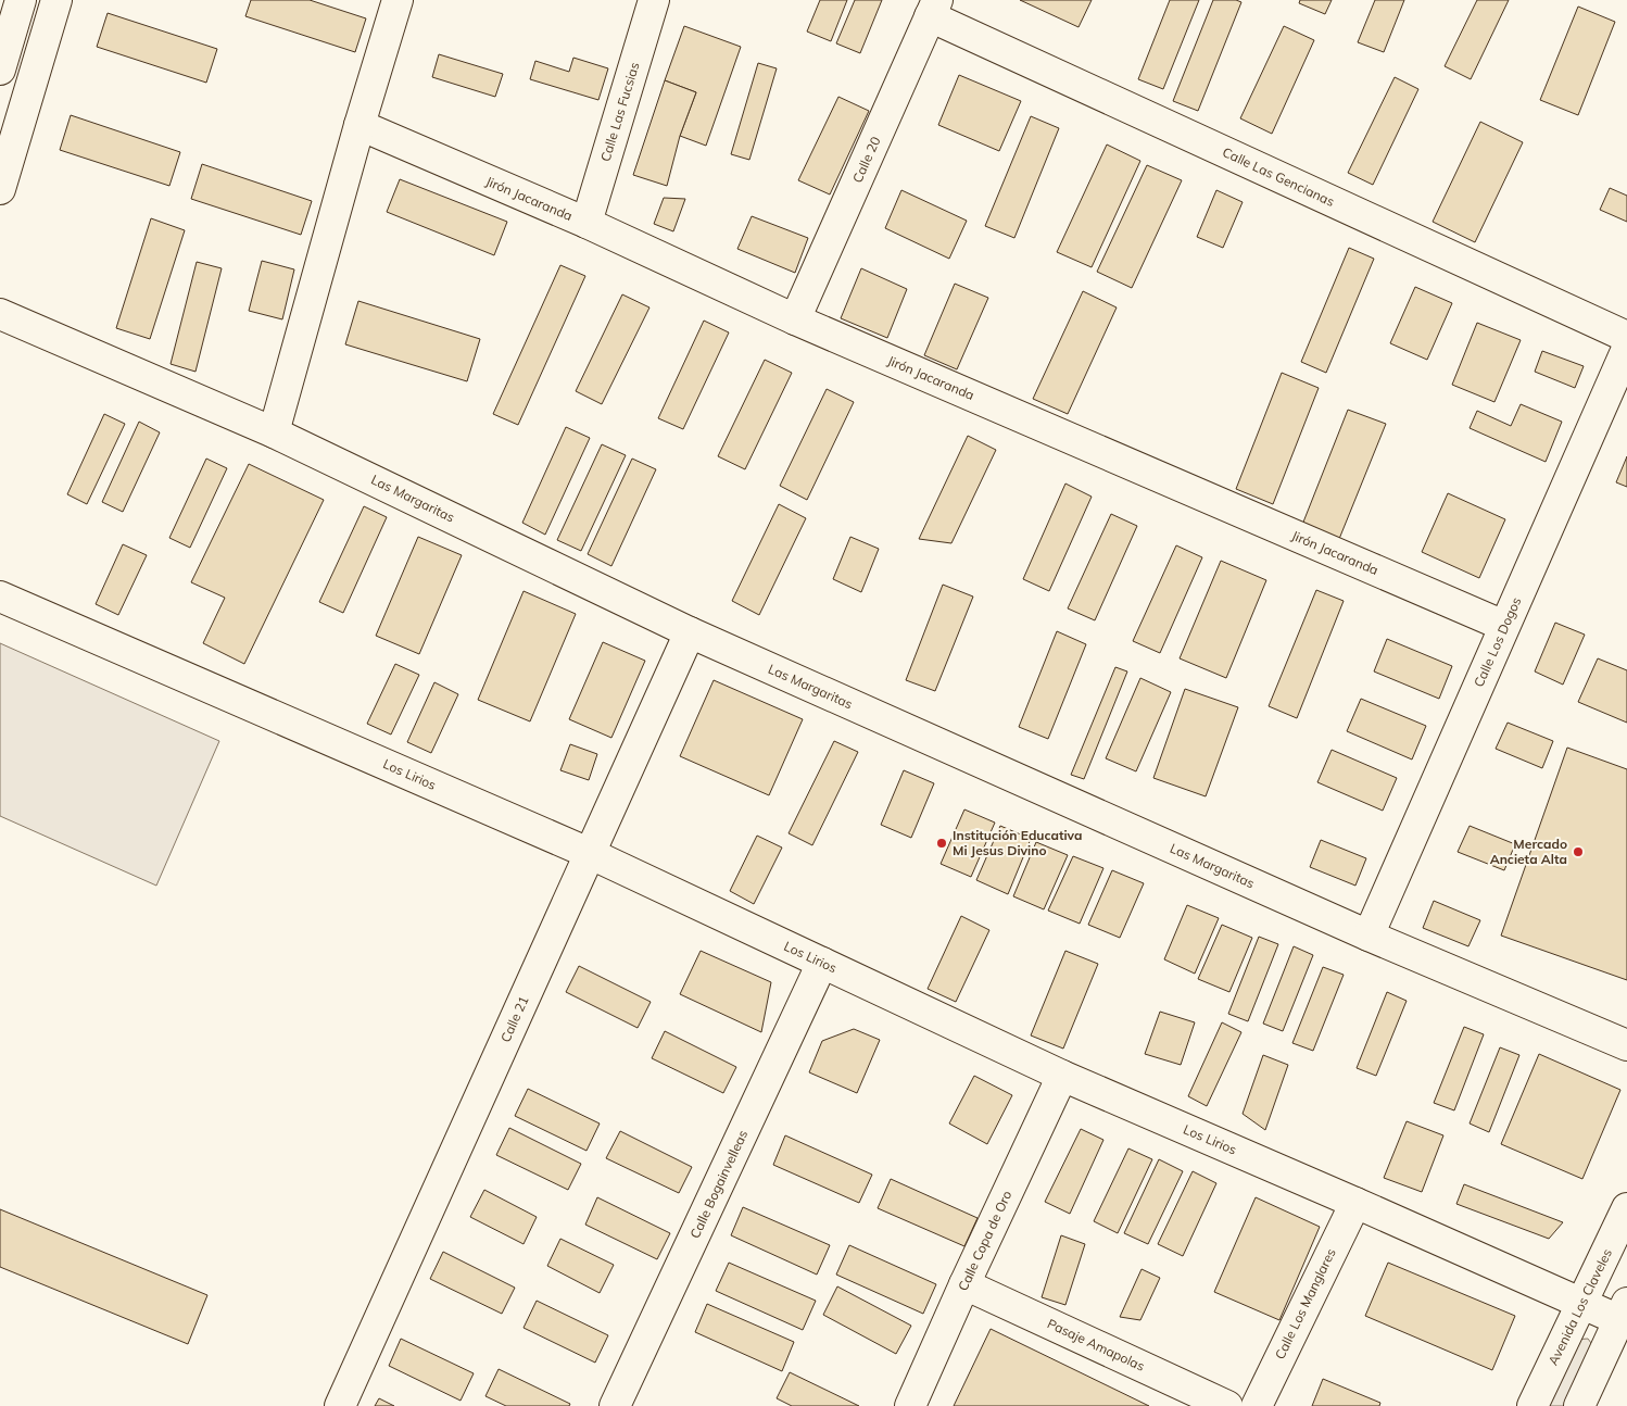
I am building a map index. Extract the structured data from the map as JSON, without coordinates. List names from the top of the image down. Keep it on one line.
{"streets":{"street":["Calle Las Fucsias","Calle 20","Calle Las Gencianas","Jirón Jacaranda","Las Margaritas","Calle Los Dogos","Los Lirios","Calle 21","Calle Bogainvelleas","Calle Copa de Oro","Calle Los Manglares","Avenida Los Claveles","Pasaje Amapolas"]},"crossings":[["Calle Las Fucsias","Jirón Jacaranda"],["Calle 20","Calle Las Gencianas"],["Calle 20","Jirón Jacaranda"],["Jirón Jacaranda","Calle Los Dogos"],["Las Margaritas","Calle Los Dogos"],["Las Margaritas","Calle 21"],["Los Lirios","Calle 21"],["Los Lirios","Calle Bogainvelleas"],["Los Lirios","Calle Copa de Oro"],["Los Lirios","Calle Los Manglares"],["Los Lirios","Avenida Los Claveles"],["Calle Copa de Oro","Pasaje Amapolas"]],"places":["Institución Educativa Mi Jesus Divino","Mercado Ancieta Alta"]}
